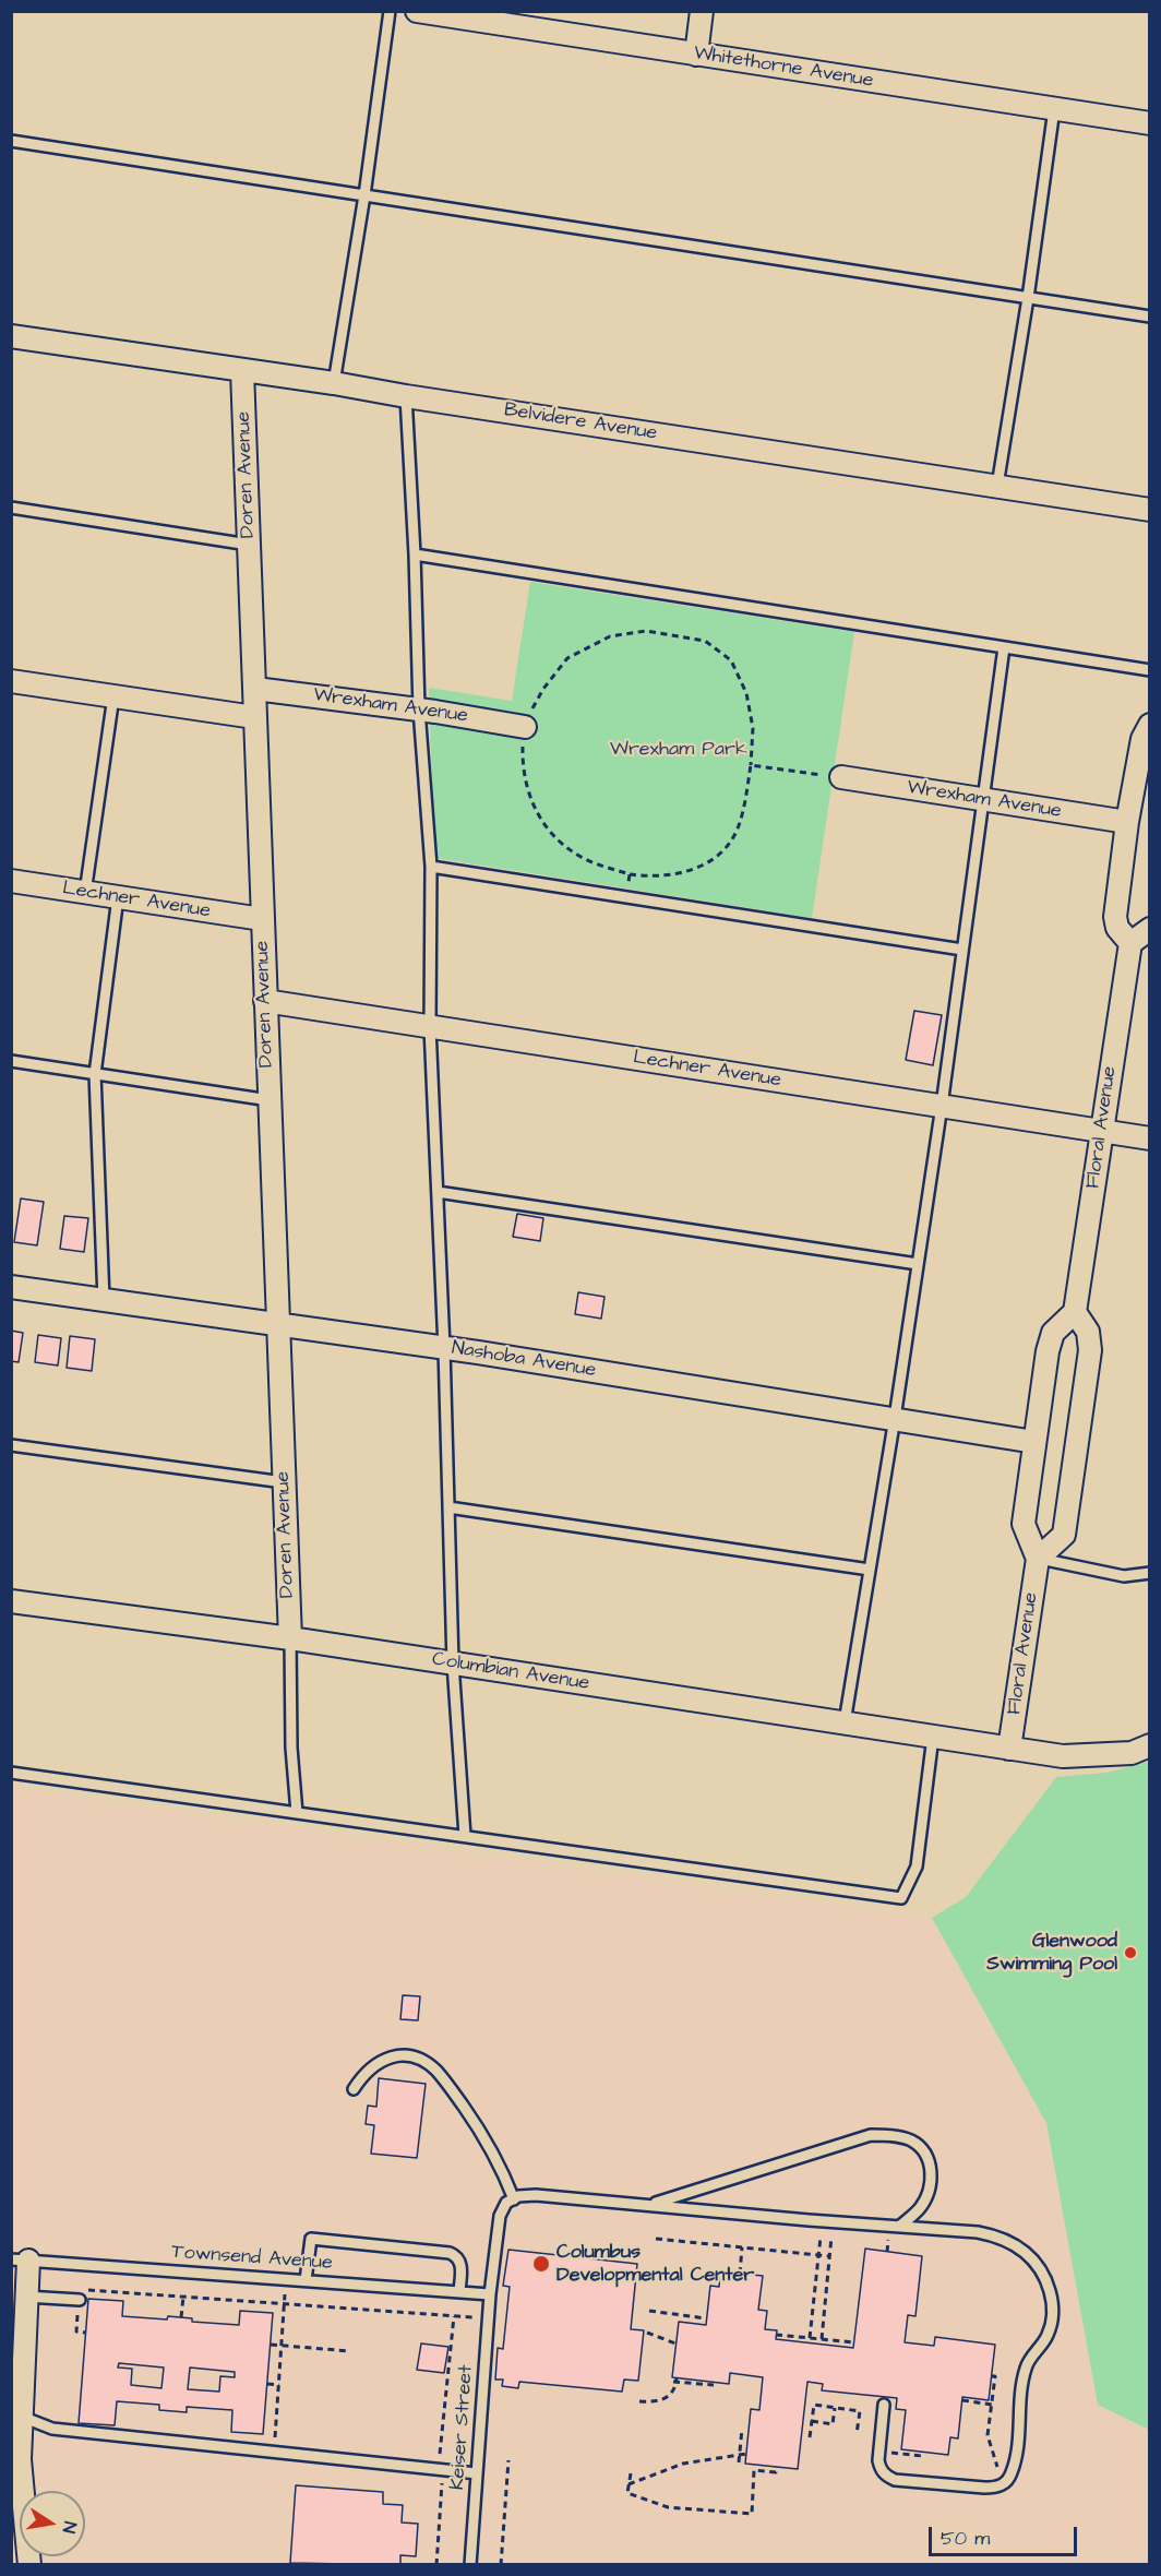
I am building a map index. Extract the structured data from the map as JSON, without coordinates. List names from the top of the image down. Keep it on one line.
{"streets":{"street":["Whitethorne Avenue","Belvidere Avenue","Doren Avenue","Wrexham Avenue","Lechner Avenue","Floral Avenue","Nashoba Avenue","Columbian Avenue"],"lane":["Townsend Avenue","Keiser Street"]},"crossings":[["Belvidere Avenue","Doren Avenue"],["Doren Avenue","Wrexham Avenue"],["Doren Avenue","Lechner Avenue"],["Doren Avenue","Nashoba Avenue"],["Doren Avenue","Columbian Avenue"],["Lechner Avenue","Floral Avenue"],["Floral Avenue","Columbian Avenue"],["Townsend Avenue","Keiser Street"]],"parks":["Wrexham Park"],"places":["Glenwood Swimming Pool","Columbus Developmental Center"],"scale_bar":"50 m","north":"right"}
